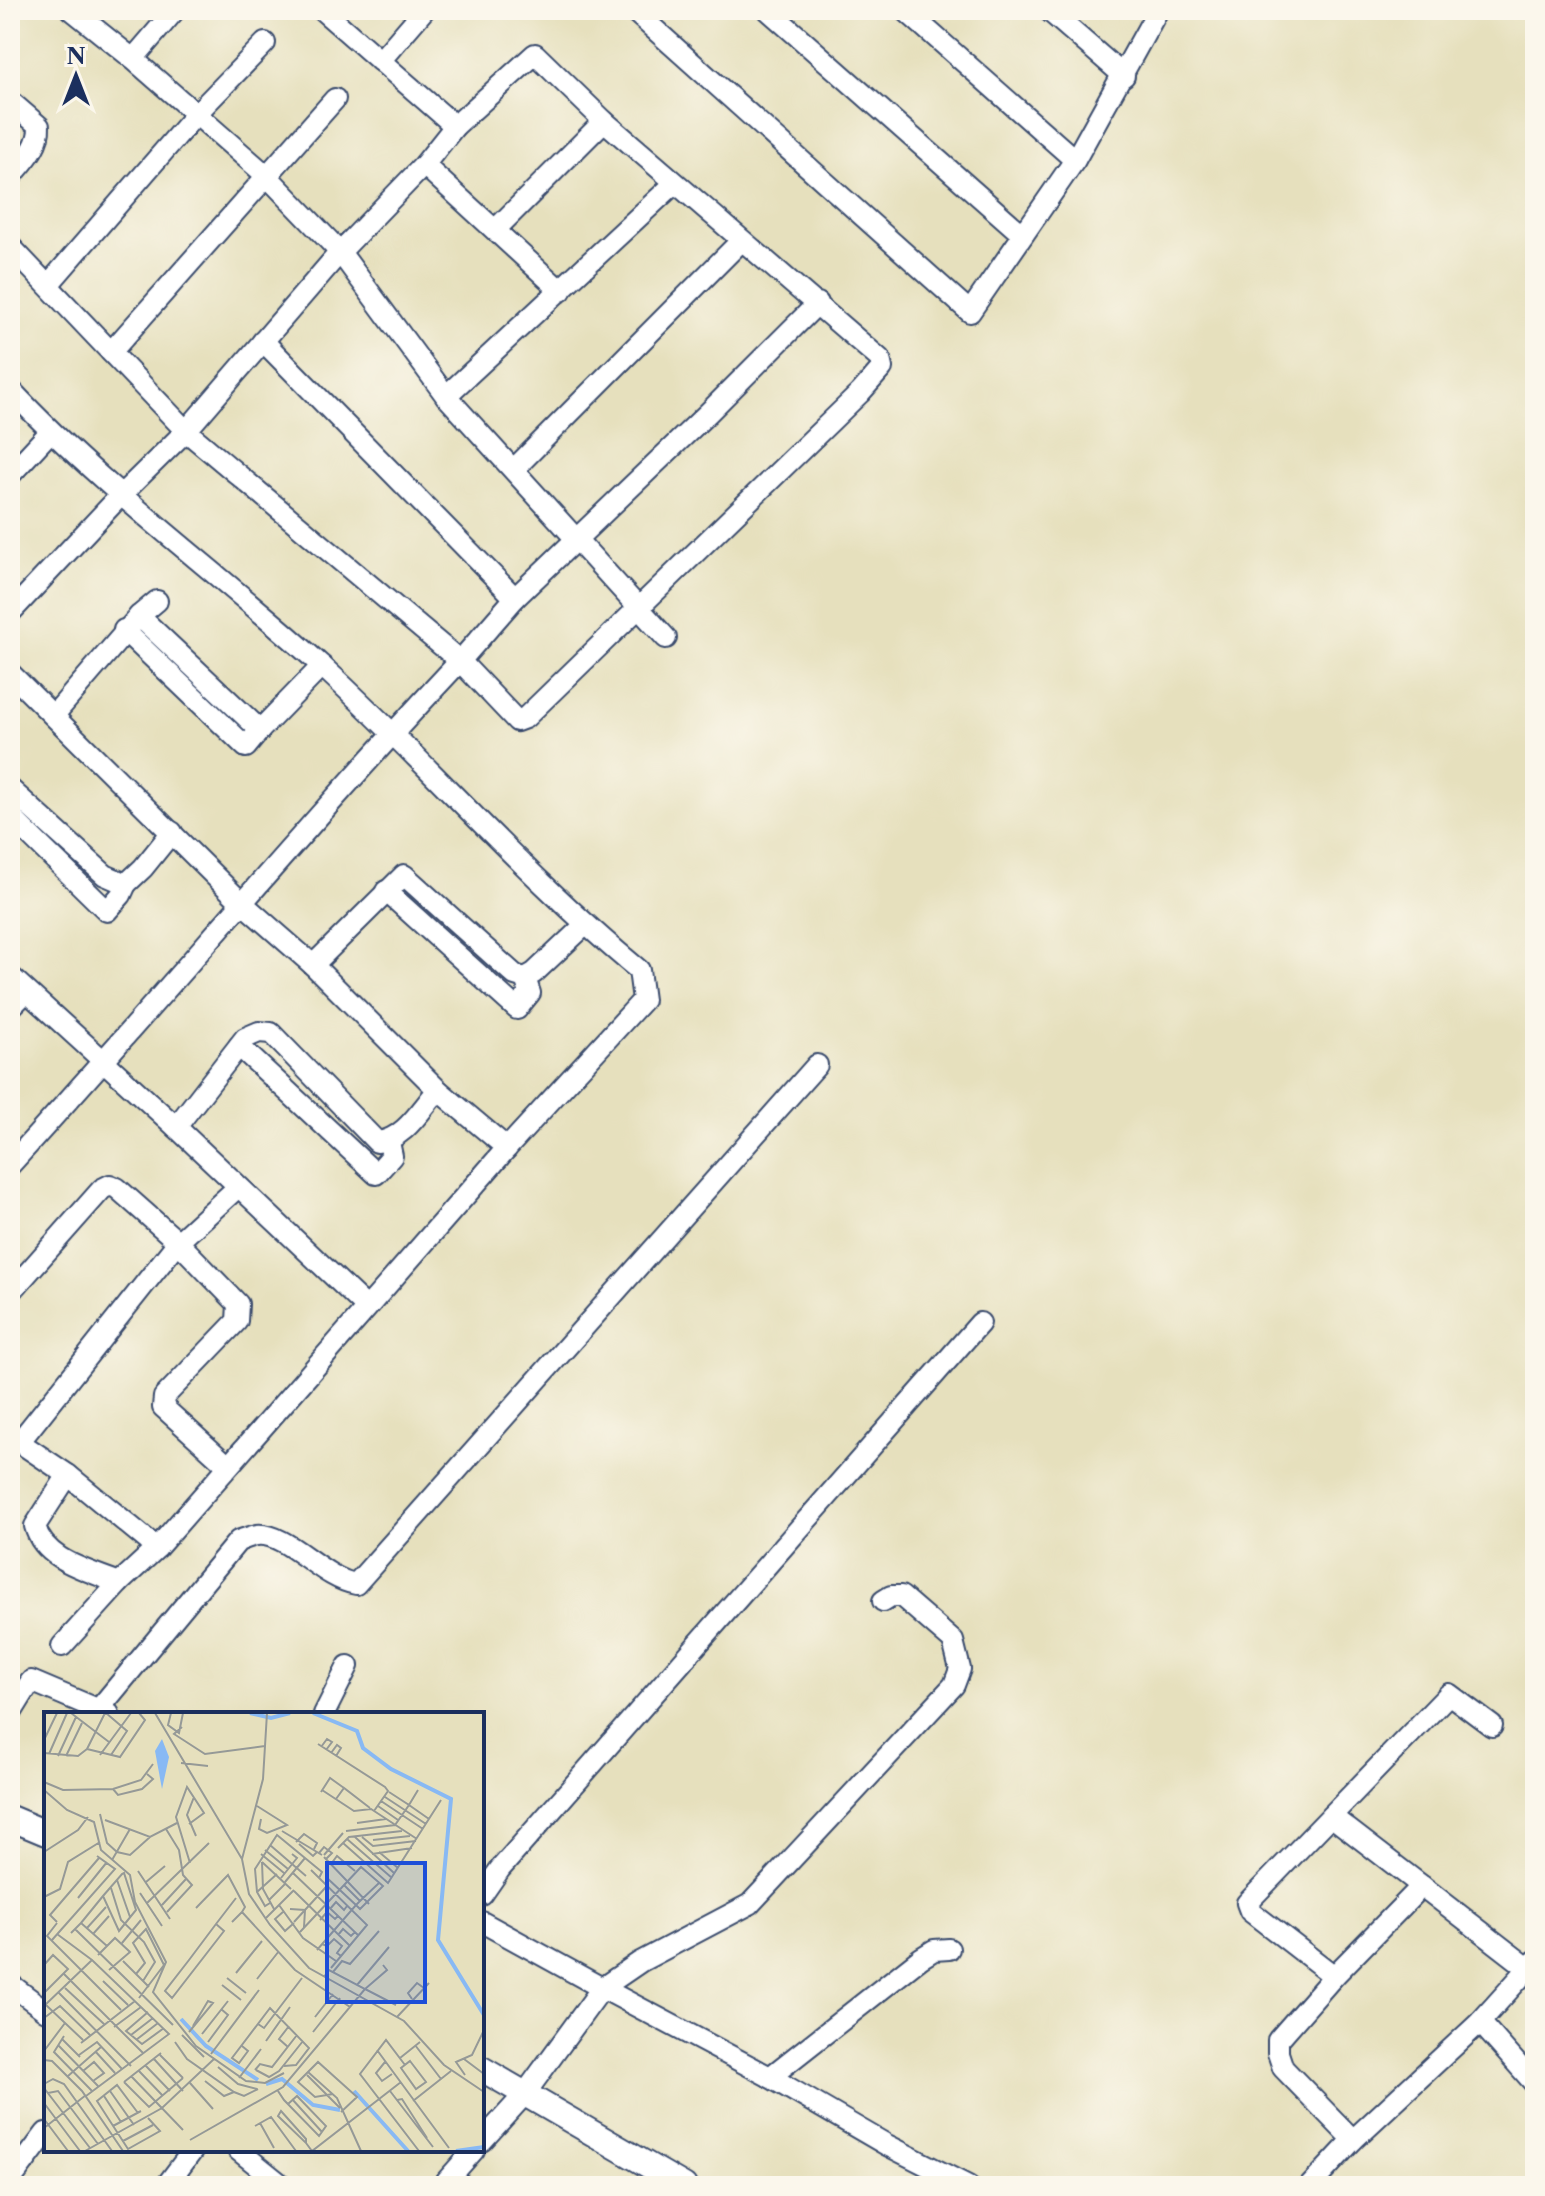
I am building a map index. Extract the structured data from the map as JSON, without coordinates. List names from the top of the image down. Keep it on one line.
{"north":"top"}
